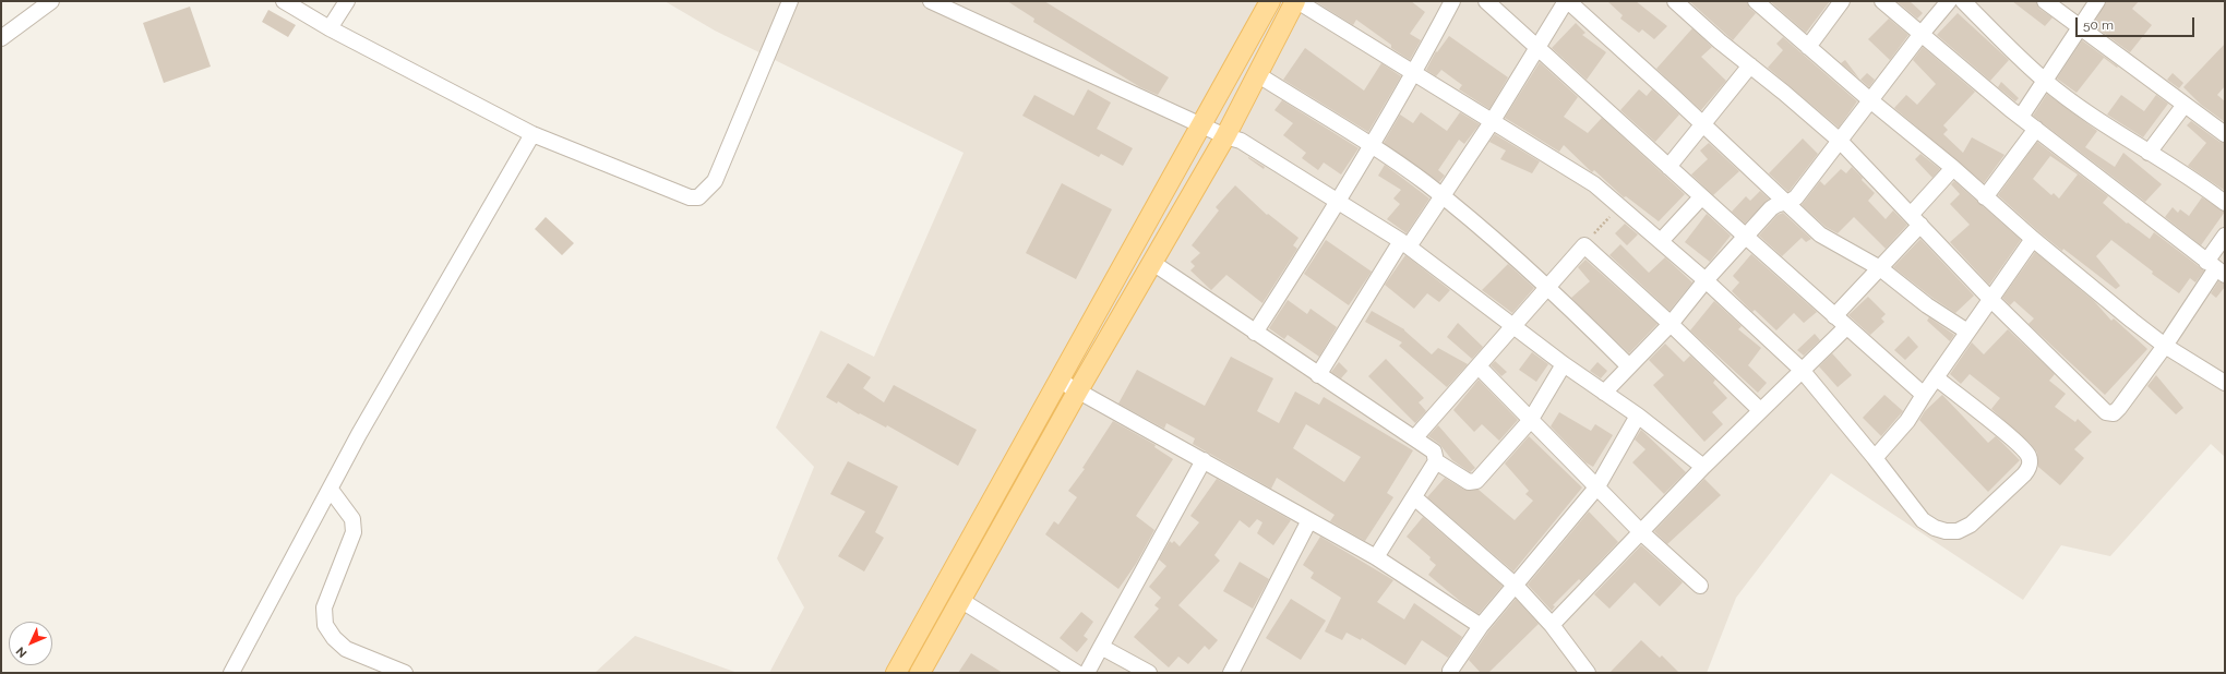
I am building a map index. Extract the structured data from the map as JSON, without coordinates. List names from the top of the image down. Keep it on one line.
{"scale_bar":"50 m","north":"bottom left"}
